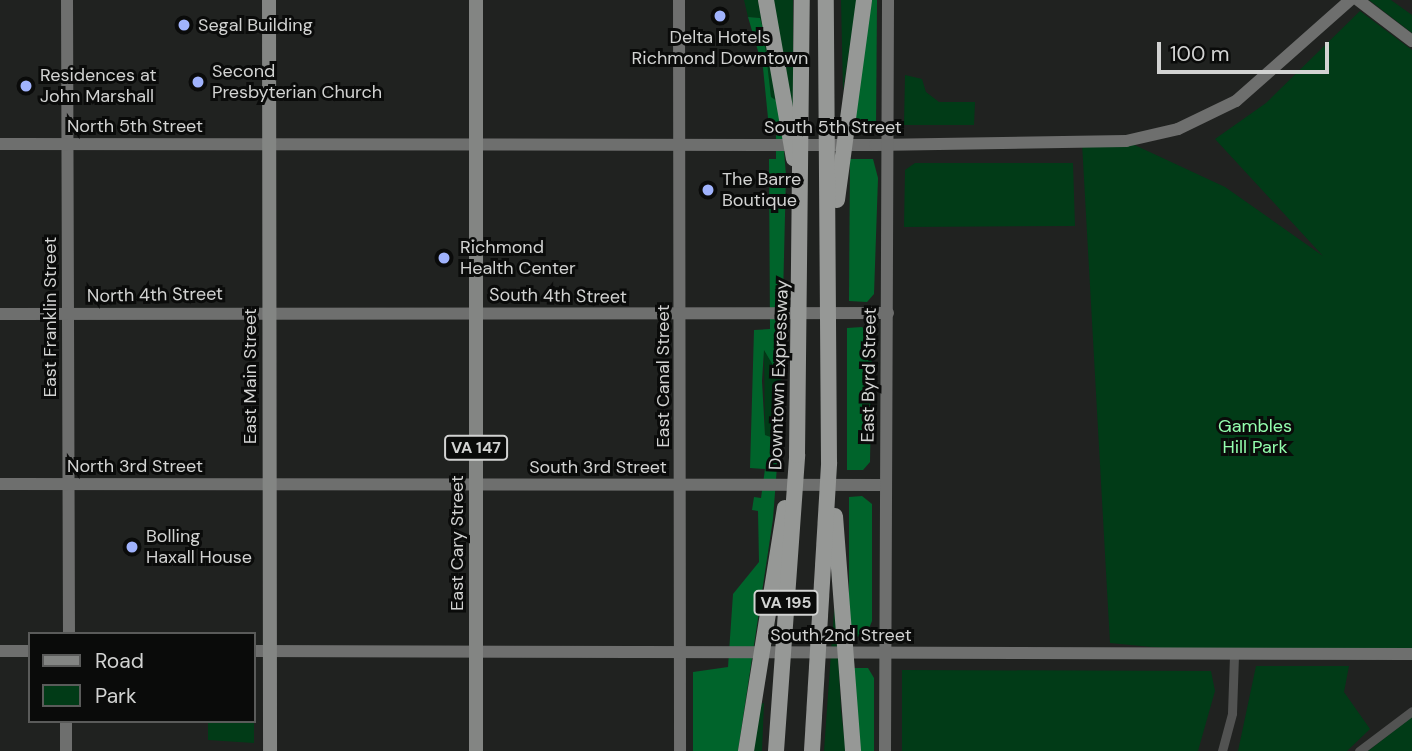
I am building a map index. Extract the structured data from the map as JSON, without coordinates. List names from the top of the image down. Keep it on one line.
{"streets":{"highway":["Downtown Expressway","VA 195"],"main road":["East Main Street","VA 147","East Cary Street"],"street":["North 5th Street","South 5th Street","North 4th Street","South 4th Street","East Franklin Street","East Byrd Street","East Canal Street","North 3rd Street","South 3rd Street","South 2nd Street"]},"crossings":[["North 5th Street","South 5th Street"],["North 5th Street","East Franklin Street"],["North 5th Street","East Main Street"],["South 5th Street","East Byrd Street"],["South 5th Street","East Main Street"],["South 5th Street","East Canal Street"],["South 5th Street","East Cary Street"],["North 4th Street","South 4th Street"],["North 4th Street","East Franklin Street"],["North 4th Street","East Main Street"],["South 4th Street","East Byrd Street"],["South 4th Street","East Main Street"],["South 4th Street","East Canal Street"],["South 4th Street","East Cary Street"],["East Franklin Street","North 3rd Street"],["East Byrd Street","South 3rd Street"],["East Byrd Street","South 2nd Street"],["East Main Street","North 3rd Street"],["East Main Street","South 3rd Street"],["East Main Street","South 2nd Street"],["East Canal Street","South 3rd Street"],["East Canal Street","South 2nd Street"],["North 3rd Street","South 3rd Street"],["South 3rd Street","East Cary Street"],["East Cary Street","South 2nd Street"]],"parks":["Gambles Hill Park"],"places":["Delta Hotels Richmond Downtown","Segal Building","Second Presbyterian Church","Residences at John Marshall","The Barre Boutique","Richmond Health Center","Bolling Haxall House"],"legend":["Road","Park"],"scale_bar":"100 m"}
